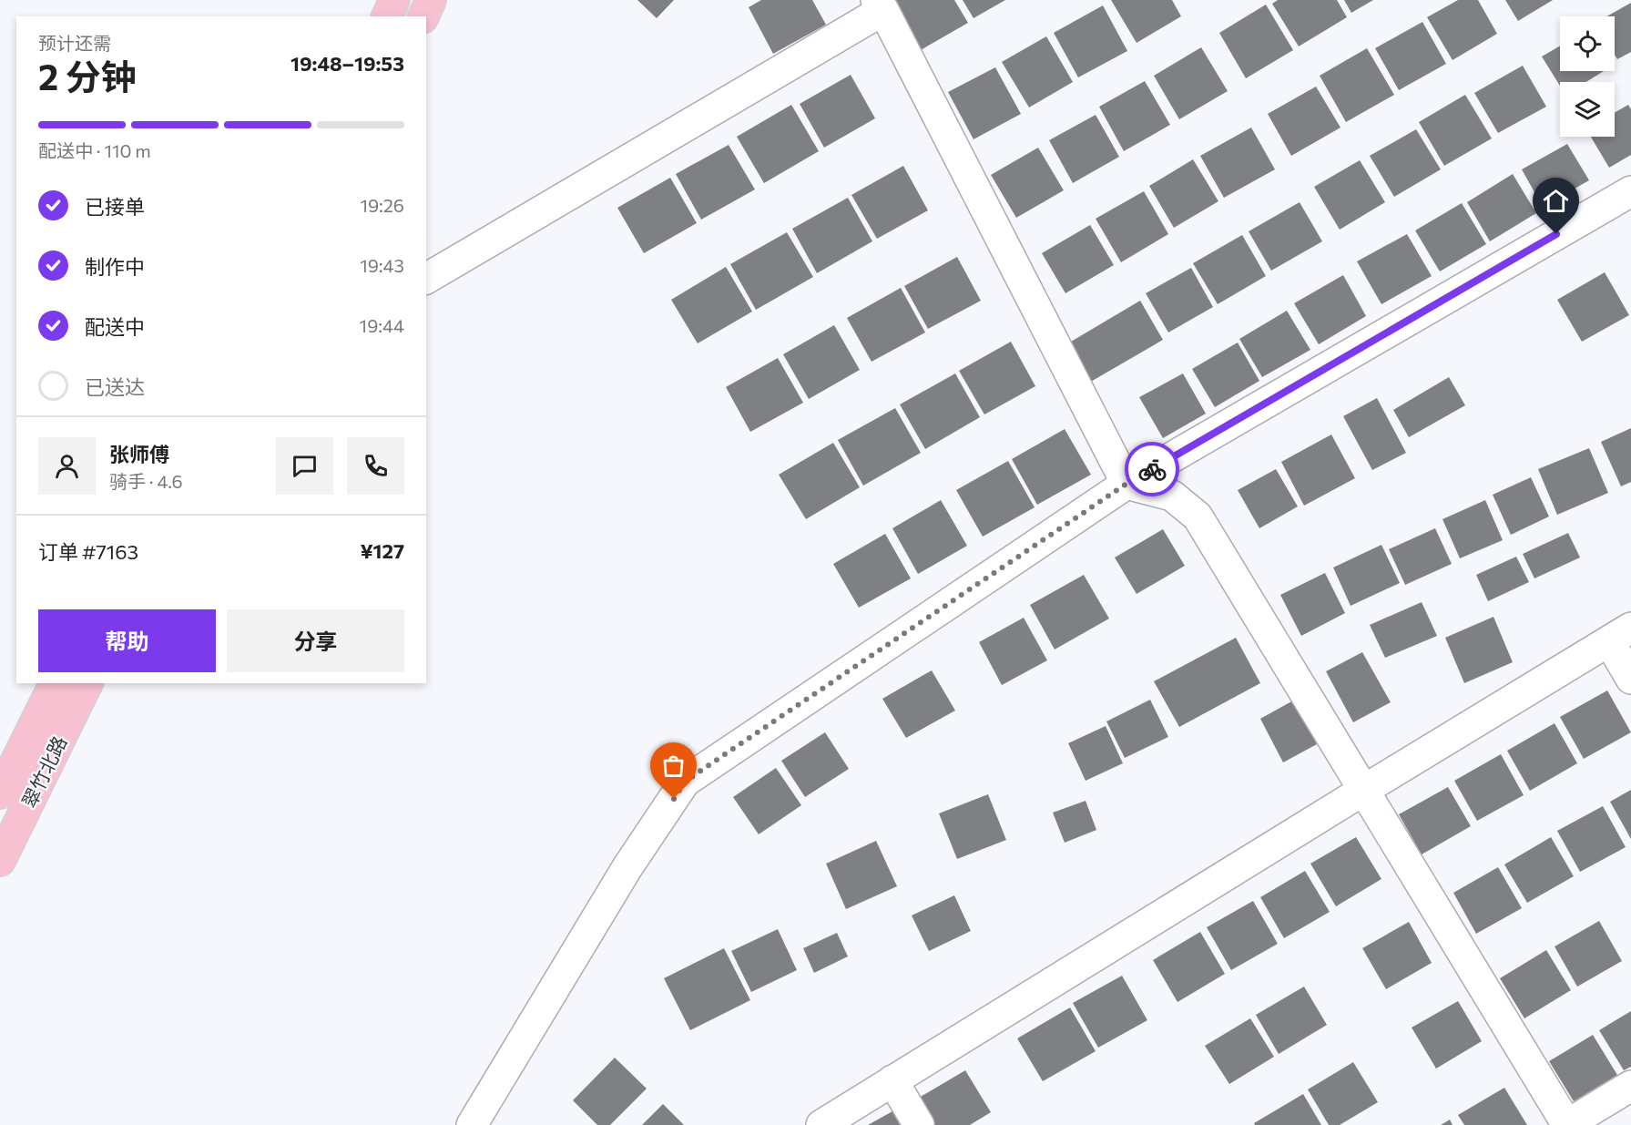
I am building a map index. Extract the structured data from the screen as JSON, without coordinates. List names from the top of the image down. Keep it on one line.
{"streets":{"main road":["翠竹北路"]},"page":{"heading":["2 分钟","预计还需","19:48–19:53"],"panel":["张师傅","骑手 · 4.6","订单 #7163","¥127"],"bar":"配送中 · 110 m","list":[["已接单","19:26"],["制作中","19:43"],["配送中","19:44"],"已送达"],"buttons":["帮助","分享"]}}
